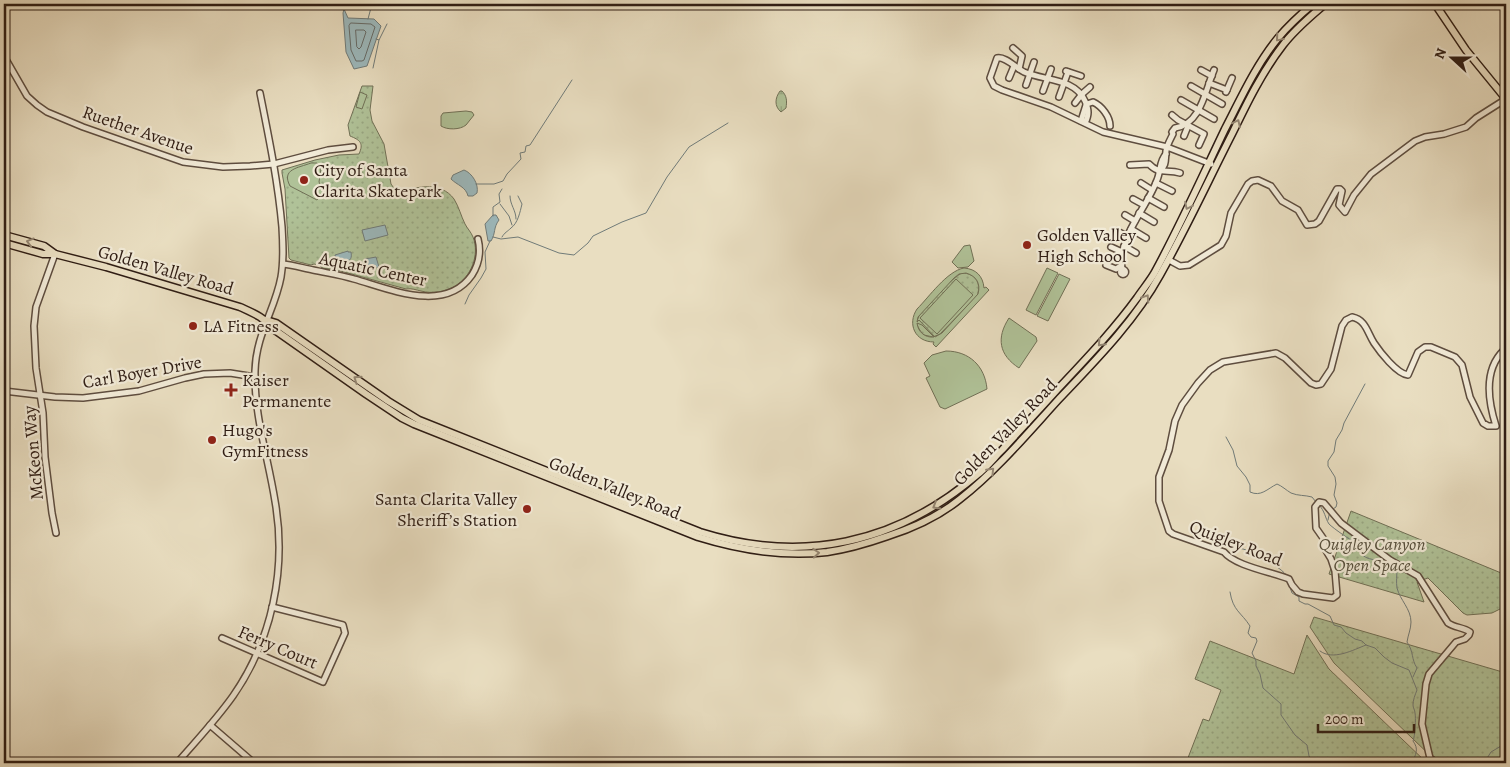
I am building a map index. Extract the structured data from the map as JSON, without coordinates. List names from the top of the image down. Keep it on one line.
{"streets":{"main road":["Golden Valley Road"],"street":["Ruether Avenue","Aquatic Center","Carl Boyer Drive","McKeon Way","Quigley Road","Ferry Court"]},"crossings":[["Golden Valley Road","McKeon Way"],["Carl Boyer Drive","McKeon Way"]],"parks":["Quigley Canyon Open Space"],"places":{"other":["City of Santa Clarita Skatepark","Golden Valley High School","LA Fitness","Hugo's GymFitness","Santa Clarita Valley Sheriff’s Station"],"health":["Kaiser Permanente"]},"scale_bar":"200 m","north":"left"}
